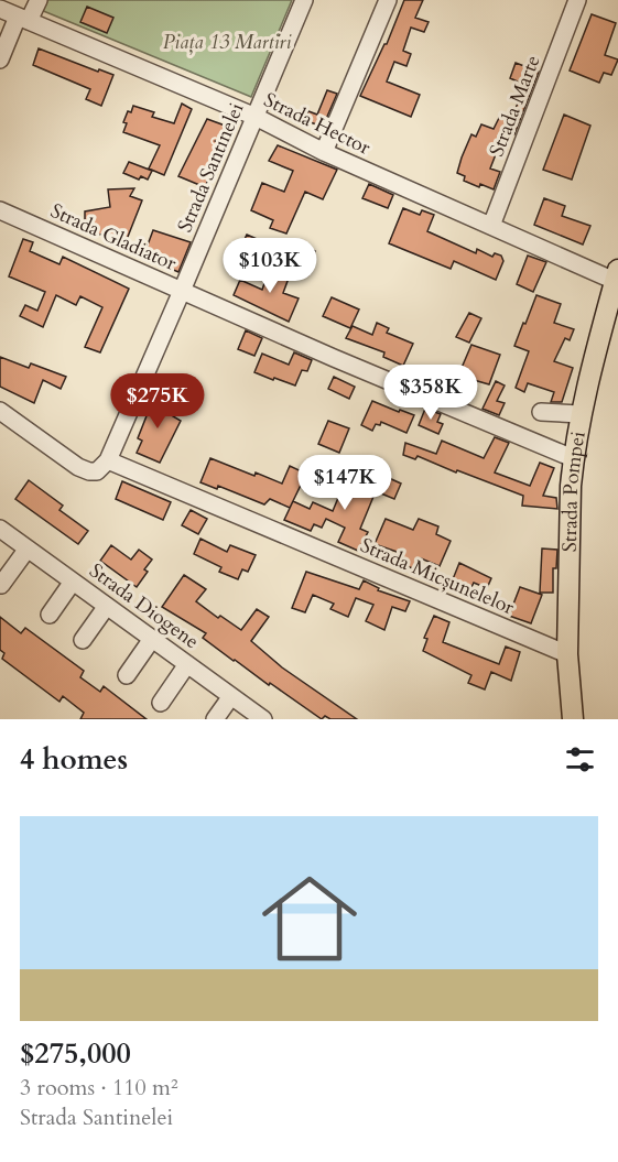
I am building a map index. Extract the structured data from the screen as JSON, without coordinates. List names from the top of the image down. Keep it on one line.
{"streets":{"main road":["Strada Pompei"],"street":["Strada Marte","Strada Hector","Strada Santinelei","Strada Gladiator","Strada Micșunelelor","Strada Diogene"]},"crossings":[["Strada Marte","Strada Hector"],["Strada Hector","Strada Santinelei"],["Strada Hector","Strada Pompei"],["Strada Santinelei","Strada Gladiator"],["Strada Santinelei","Strada Micșunelelor"],["Strada Gladiator","Strada Pompei"],["Strada Pompei","Strada Micșunelelor"]],"parks":["Piața 13 Martiri"],"page":{"price":["$103K","$358K","$275K","$147K"],"heading":"4 homes","list":[{"name":"$275,000","note":"3 rooms · 110 m² · Strada Santinelei"}]}}
